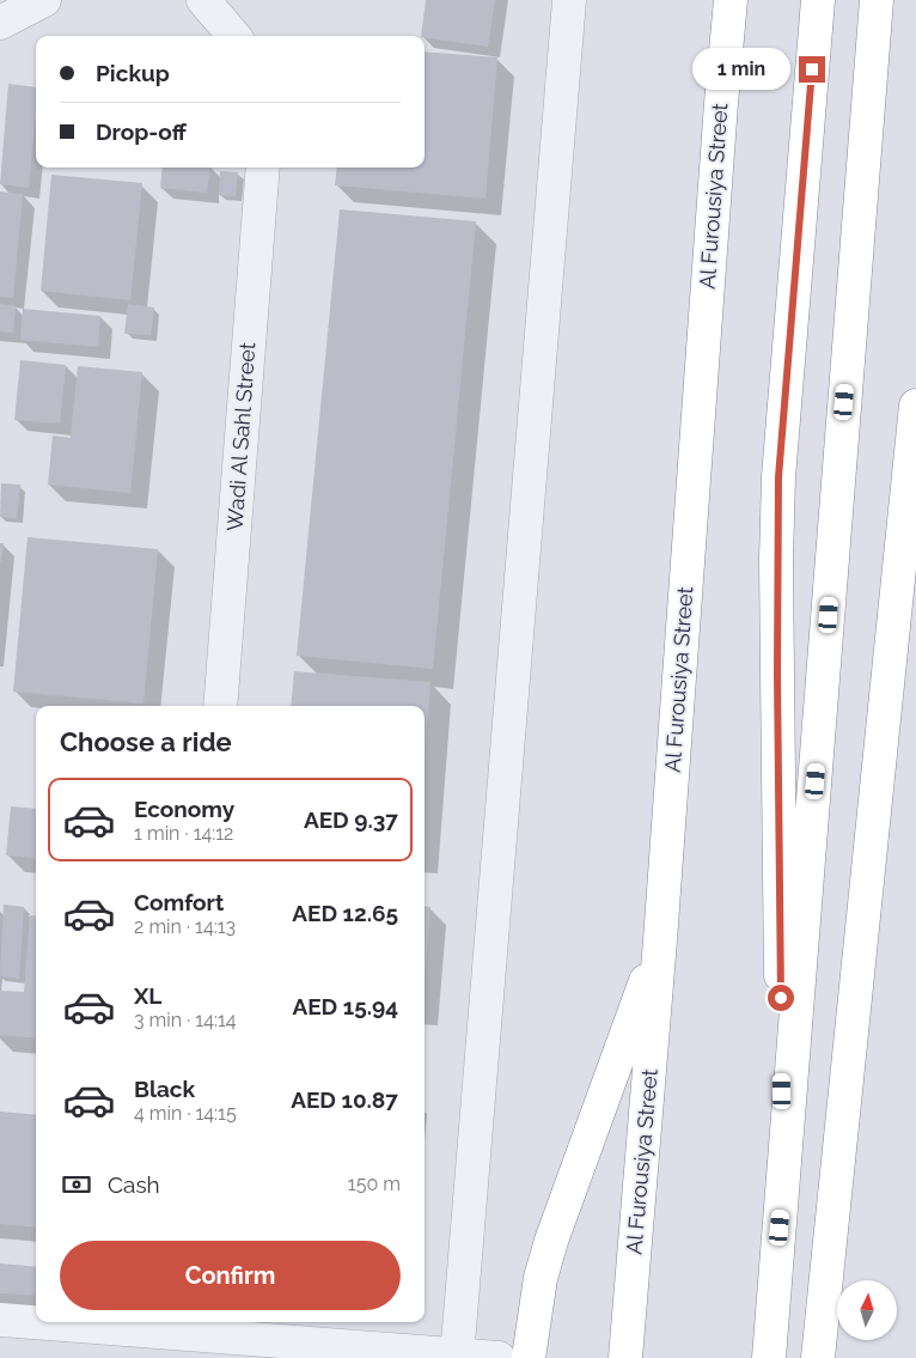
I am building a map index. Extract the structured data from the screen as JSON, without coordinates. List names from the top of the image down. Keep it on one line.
{"streets":{"highway":["Al Furousiya Street"],"street":["Wadi Al Sahl Street"]},"north":"top","page":{"banner":["Pickup","Drop-off"],"bubble":"1 min","heading":"Choose a ride","list":[{"name":"Economy","note":"1 min · 14:12","value":"AED 9.37"},{"name":"Comfort","note":"2 min · 14:13","value":"AED 12.65"},{"name":"XL","note":"3 min · 14:14","value":"AED 15.94"},{"name":"Black","note":"4 min · 14:15","value":"AED 10.87"}],"pay":["Cash","150 m"],"buttons":"Confirm"}}
